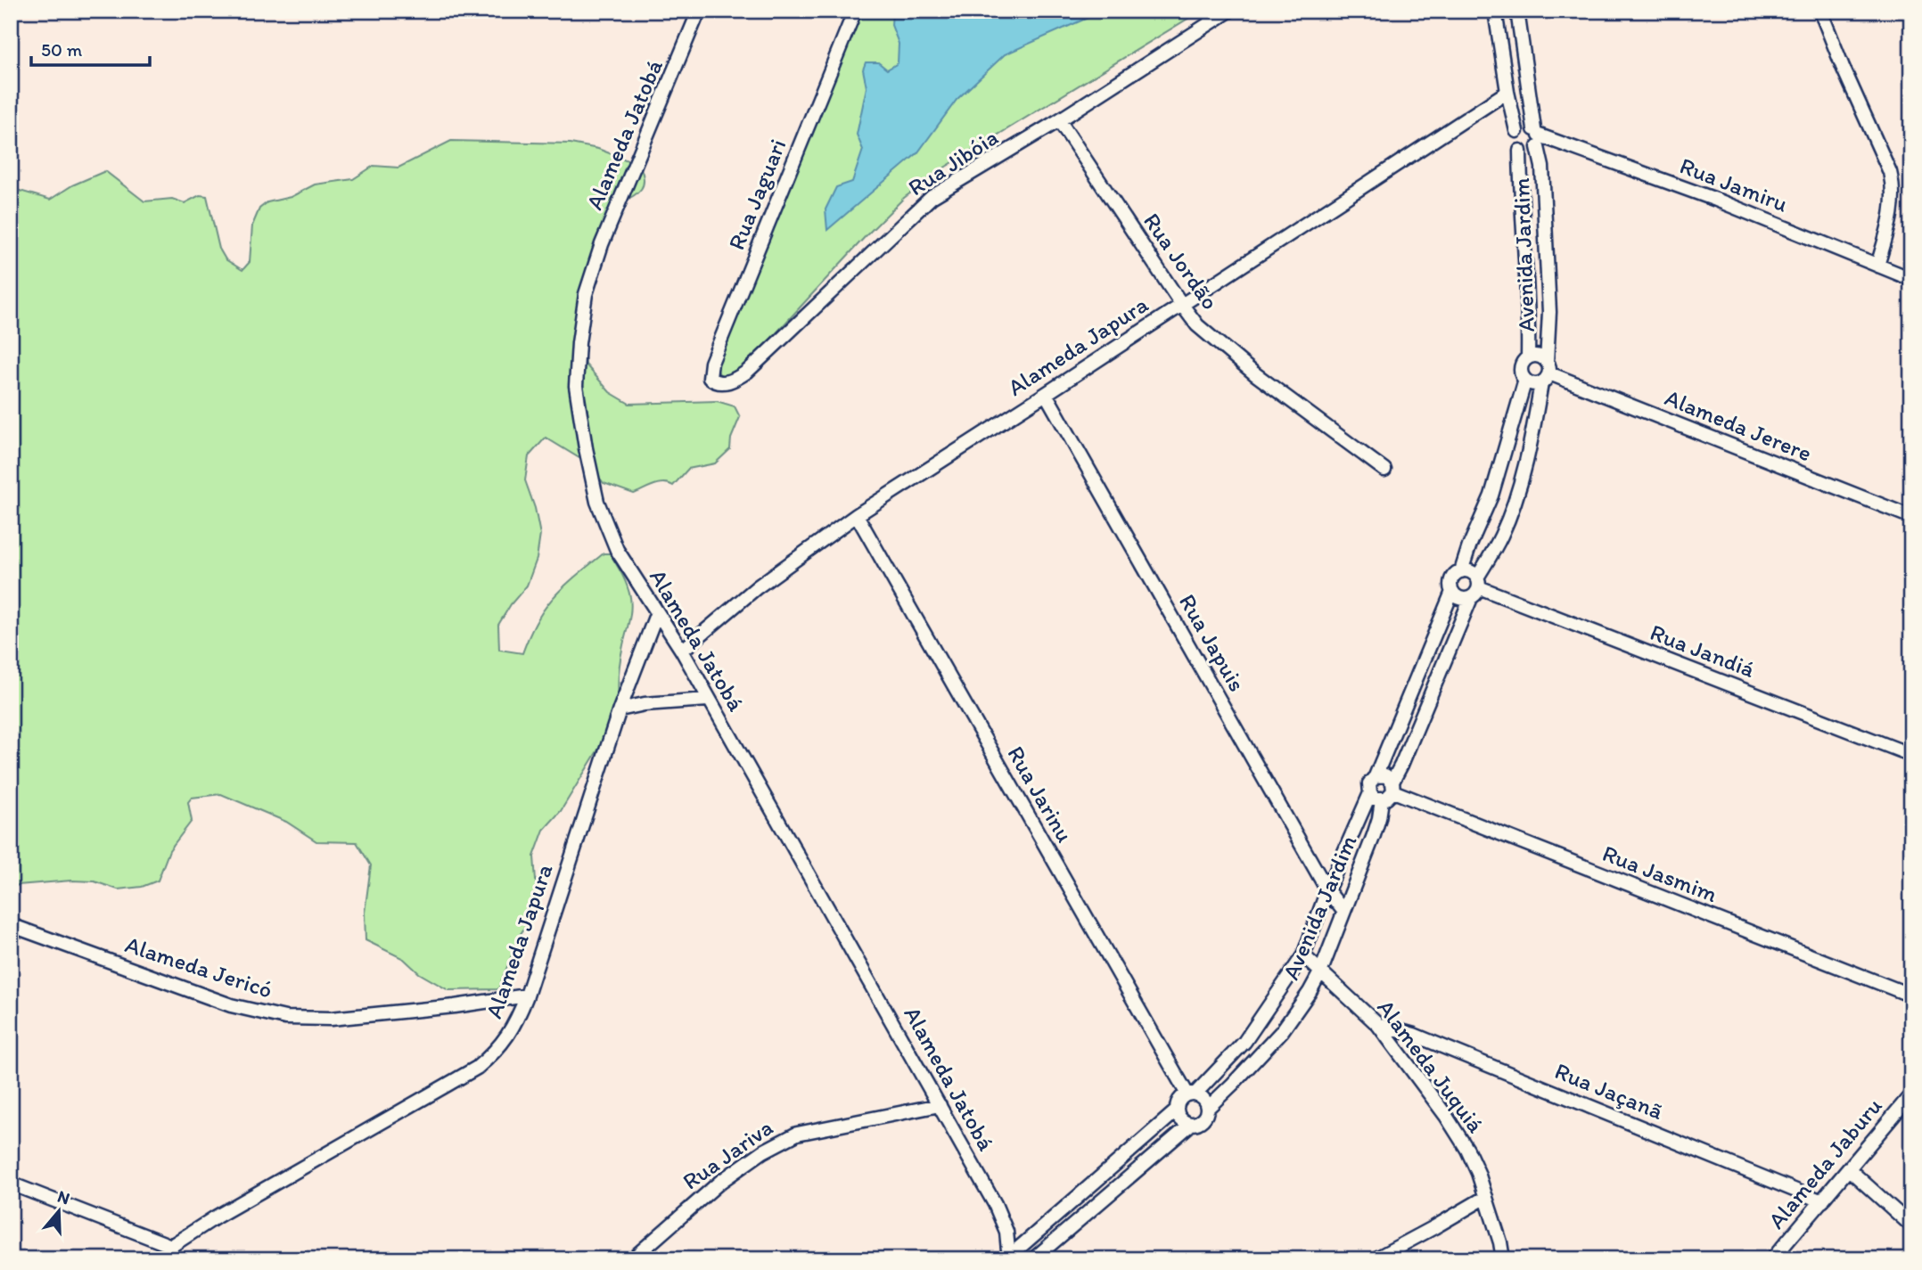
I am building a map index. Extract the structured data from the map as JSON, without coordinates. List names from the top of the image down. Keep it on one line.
{"streets":{"street":["Alameda Jatobá","Rua Jibóia","Rua Jamiru","Rua Jaguari","Avenida Jardim","Rua Jordão","Alameda Japura","Alameda Jerere","Rua Japuis","Rua Jandiá","Rua Jarinu","Rua Jasmim","Alameda Jericó","Alameda Juquiá","Rua Jaçanã","Rua Jariva","Alameda Jaburu"]},"crossings":[["Alameda Jatobá","Alameda Japura"],["Alameda Jatobá","Rua Jariva"],["Rua Jibóia","Rua Jaguari"],["Rua Jibóia","Rua Jordão"],["Rua Jamiru","Avenida Jardim"],["Avenida Jardim","Alameda Jerere"],["Avenida Jardim","Rua Japuis"],["Avenida Jardim","Rua Jandiá"],["Avenida Jardim","Rua Jarinu"],["Avenida Jardim","Rua Jasmim"],["Avenida Jardim","Alameda Juquiá"],["Rua Jordão","Alameda Japura"],["Alameda Japura","Rua Japuis"],["Alameda Japura","Rua Jarinu"],["Alameda Japura","Alameda Jericó"],["Alameda Juquiá","Rua Jaçanã"],["Rua Jaçanã","Alameda Jaburu"]],"scale_bar":"50 m","north":"top"}
